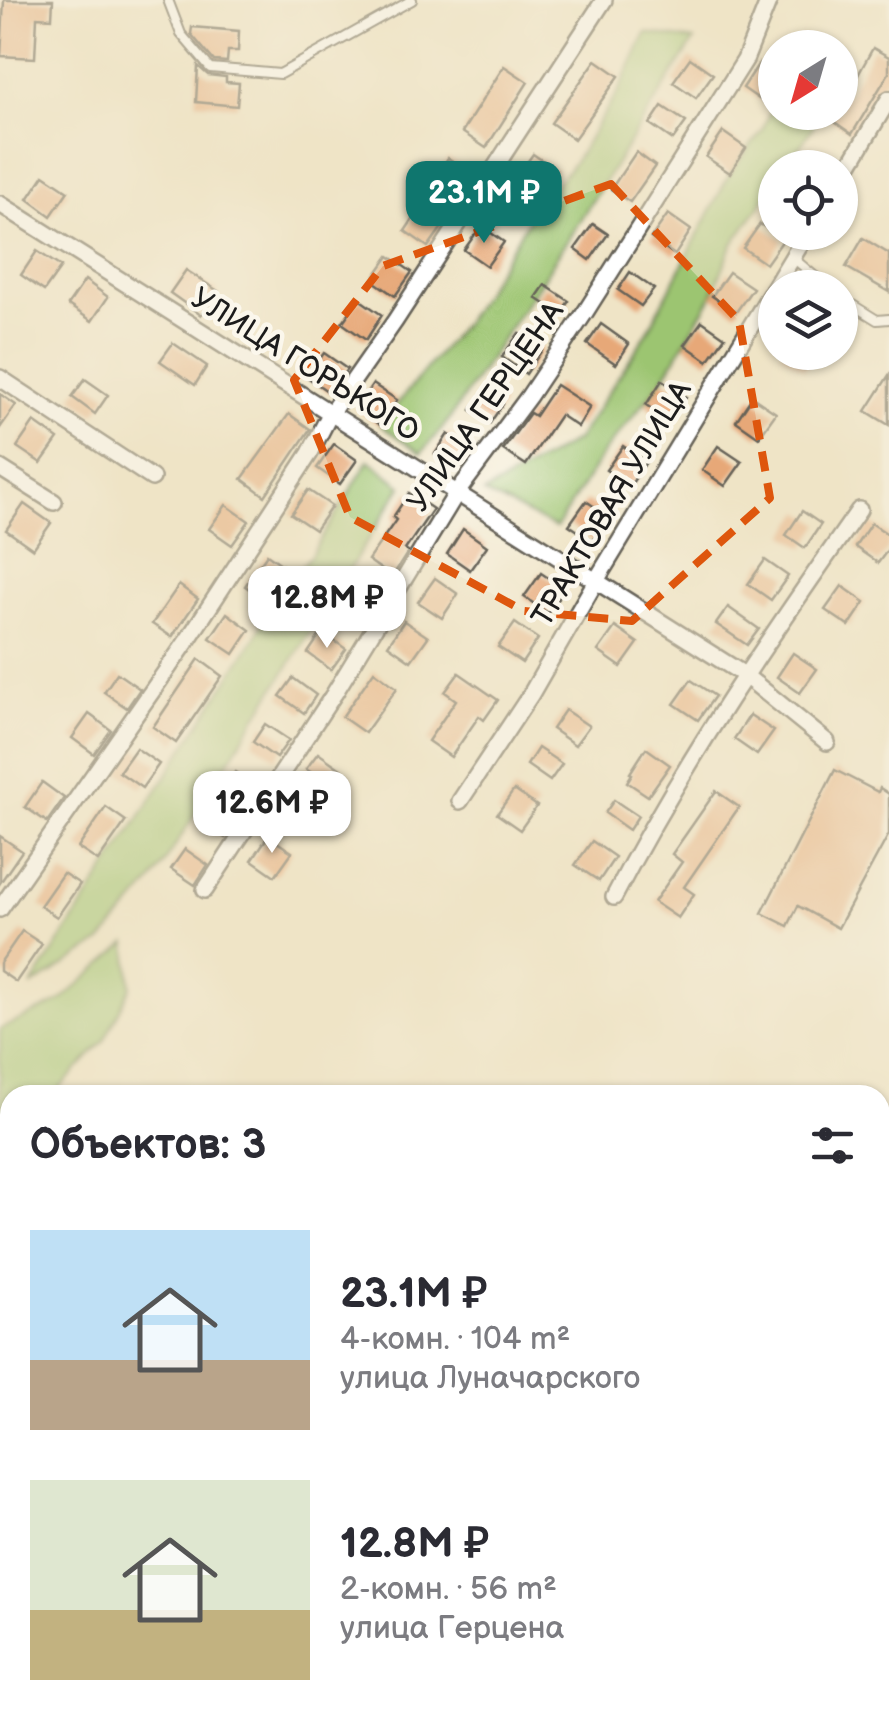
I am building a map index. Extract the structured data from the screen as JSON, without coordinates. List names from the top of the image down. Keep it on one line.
{"streets":{"street":["УЛИЦА ГОРЬКОГО","УЛИЦА ГЕРЦЕНА","ТРАКТОВАЯ УЛИЦА"]},"crossings":[["УЛИЦА ГОРЬКОГО","УЛИЦА ГЕРЦЕНА"],["УЛИЦА ГОРЬКОГО","ТРАКТОВАЯ УЛИЦА"]],"north":"bottom left","page":{"price":["23.1M ₽","12.8M ₽","12.6M ₽"],"heading":"Объектов: 3","list":[{"name":"23.1M ₽","note":"4-комн. · 104 m² · улица Луначарского"},{"name":"12.8M ₽","note":"2-комн. · 56 m² · улица Герцена"}]}}
